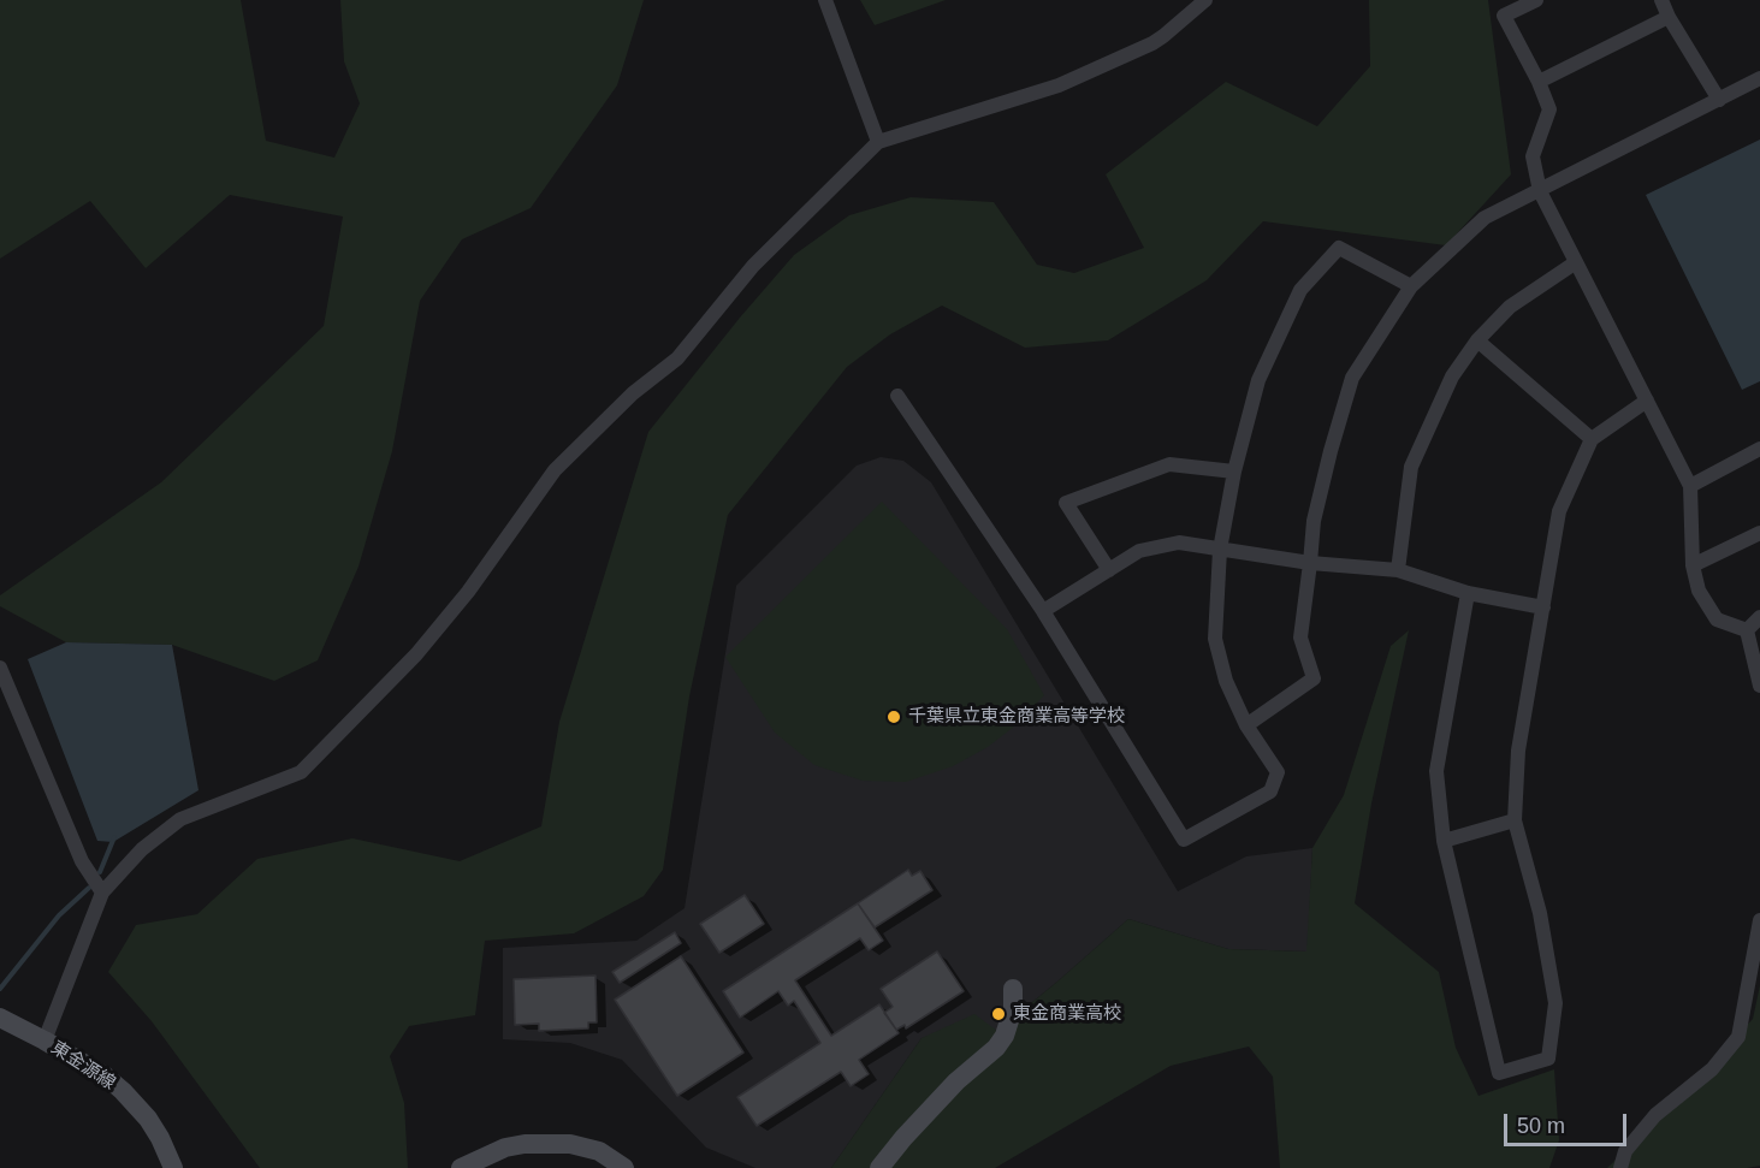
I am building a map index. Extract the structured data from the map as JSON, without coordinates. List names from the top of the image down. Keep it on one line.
{"streets":{"street":["東金源線"]},"places":["千葉県立東金商業高等学校","東金商業高校"],"scale_bar":"50 m"}
